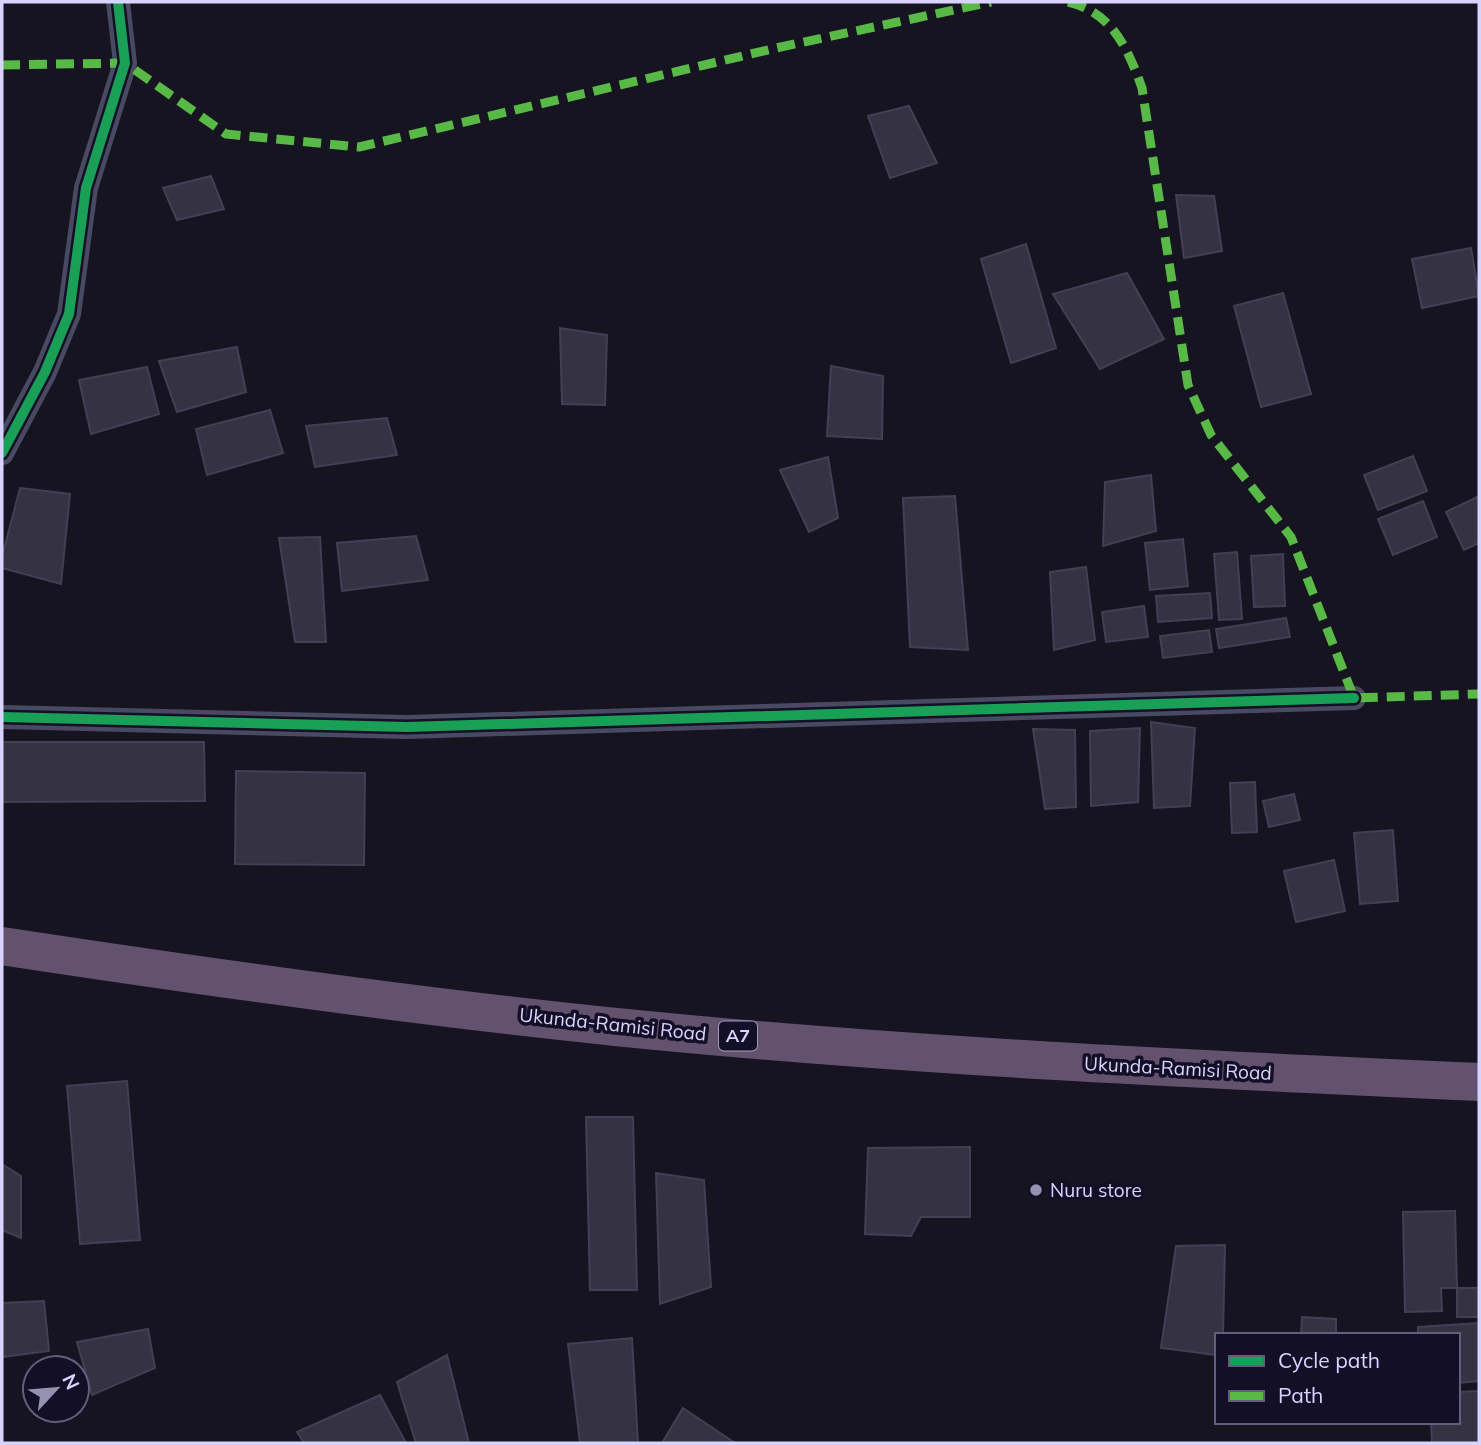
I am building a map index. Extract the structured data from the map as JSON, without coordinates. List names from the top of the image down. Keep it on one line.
{"streets":{"highway":["Ukunda-Ramisi Road","A7"]},"places":["Nuru store"],"legend":["Cycle path","Path"],"north":"top right"}
